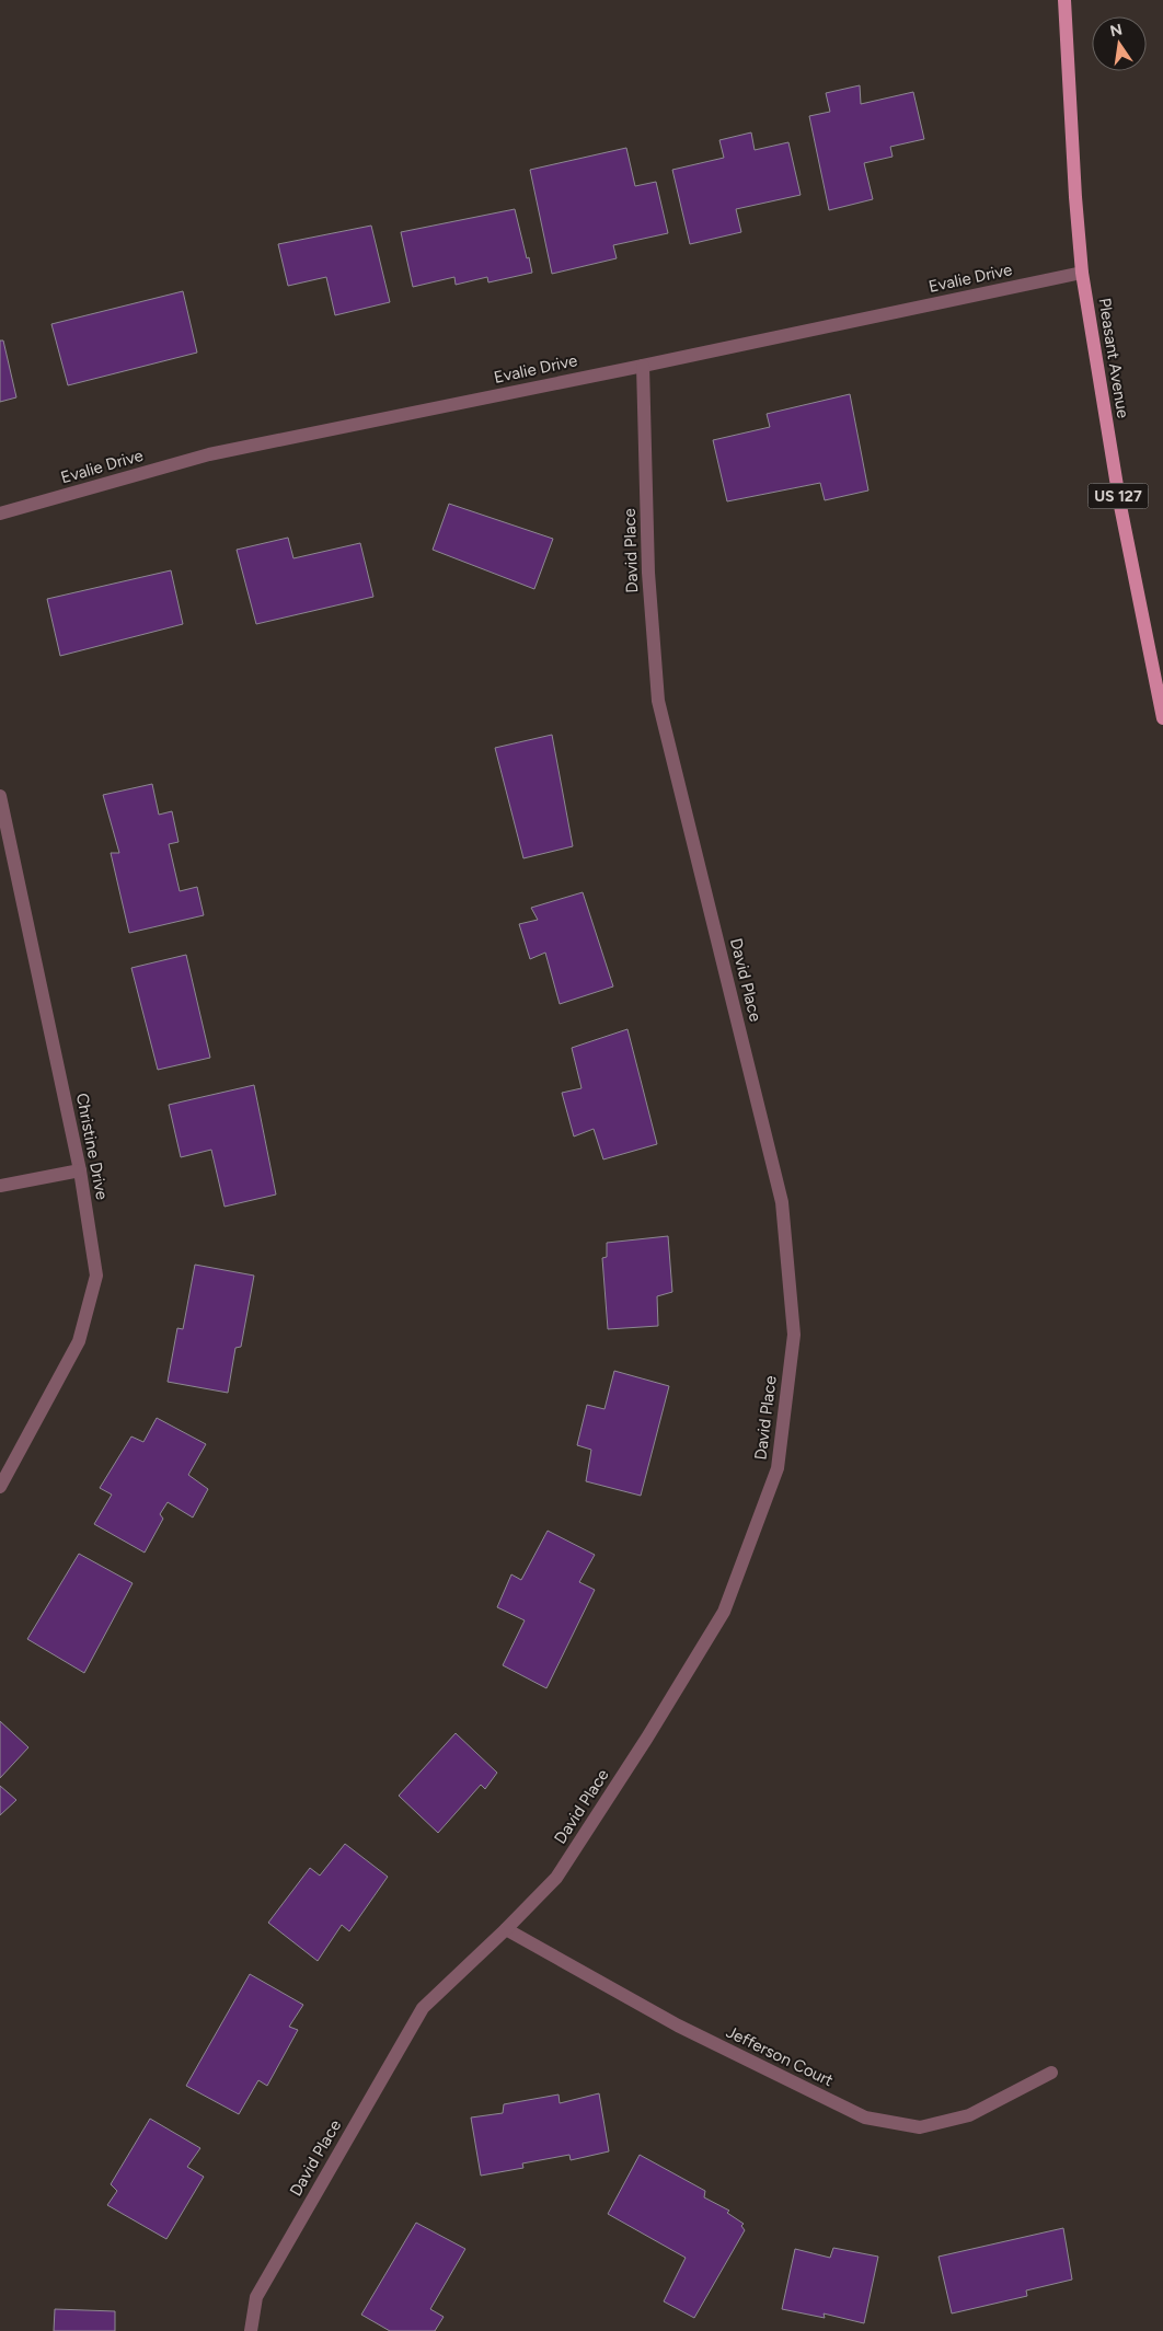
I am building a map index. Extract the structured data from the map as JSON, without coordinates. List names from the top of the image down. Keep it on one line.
{"streets":{"main road":["Pleasant Avenue","US 127"],"street":["Evalie Drive","David Place","Christine Drive","Jefferson Court"]},"crossings":[["Evalie Drive","Pleasant Avenue"],["Evalie Drive","David Place"],["David Place","Jefferson Court"]],"north":"top"}
